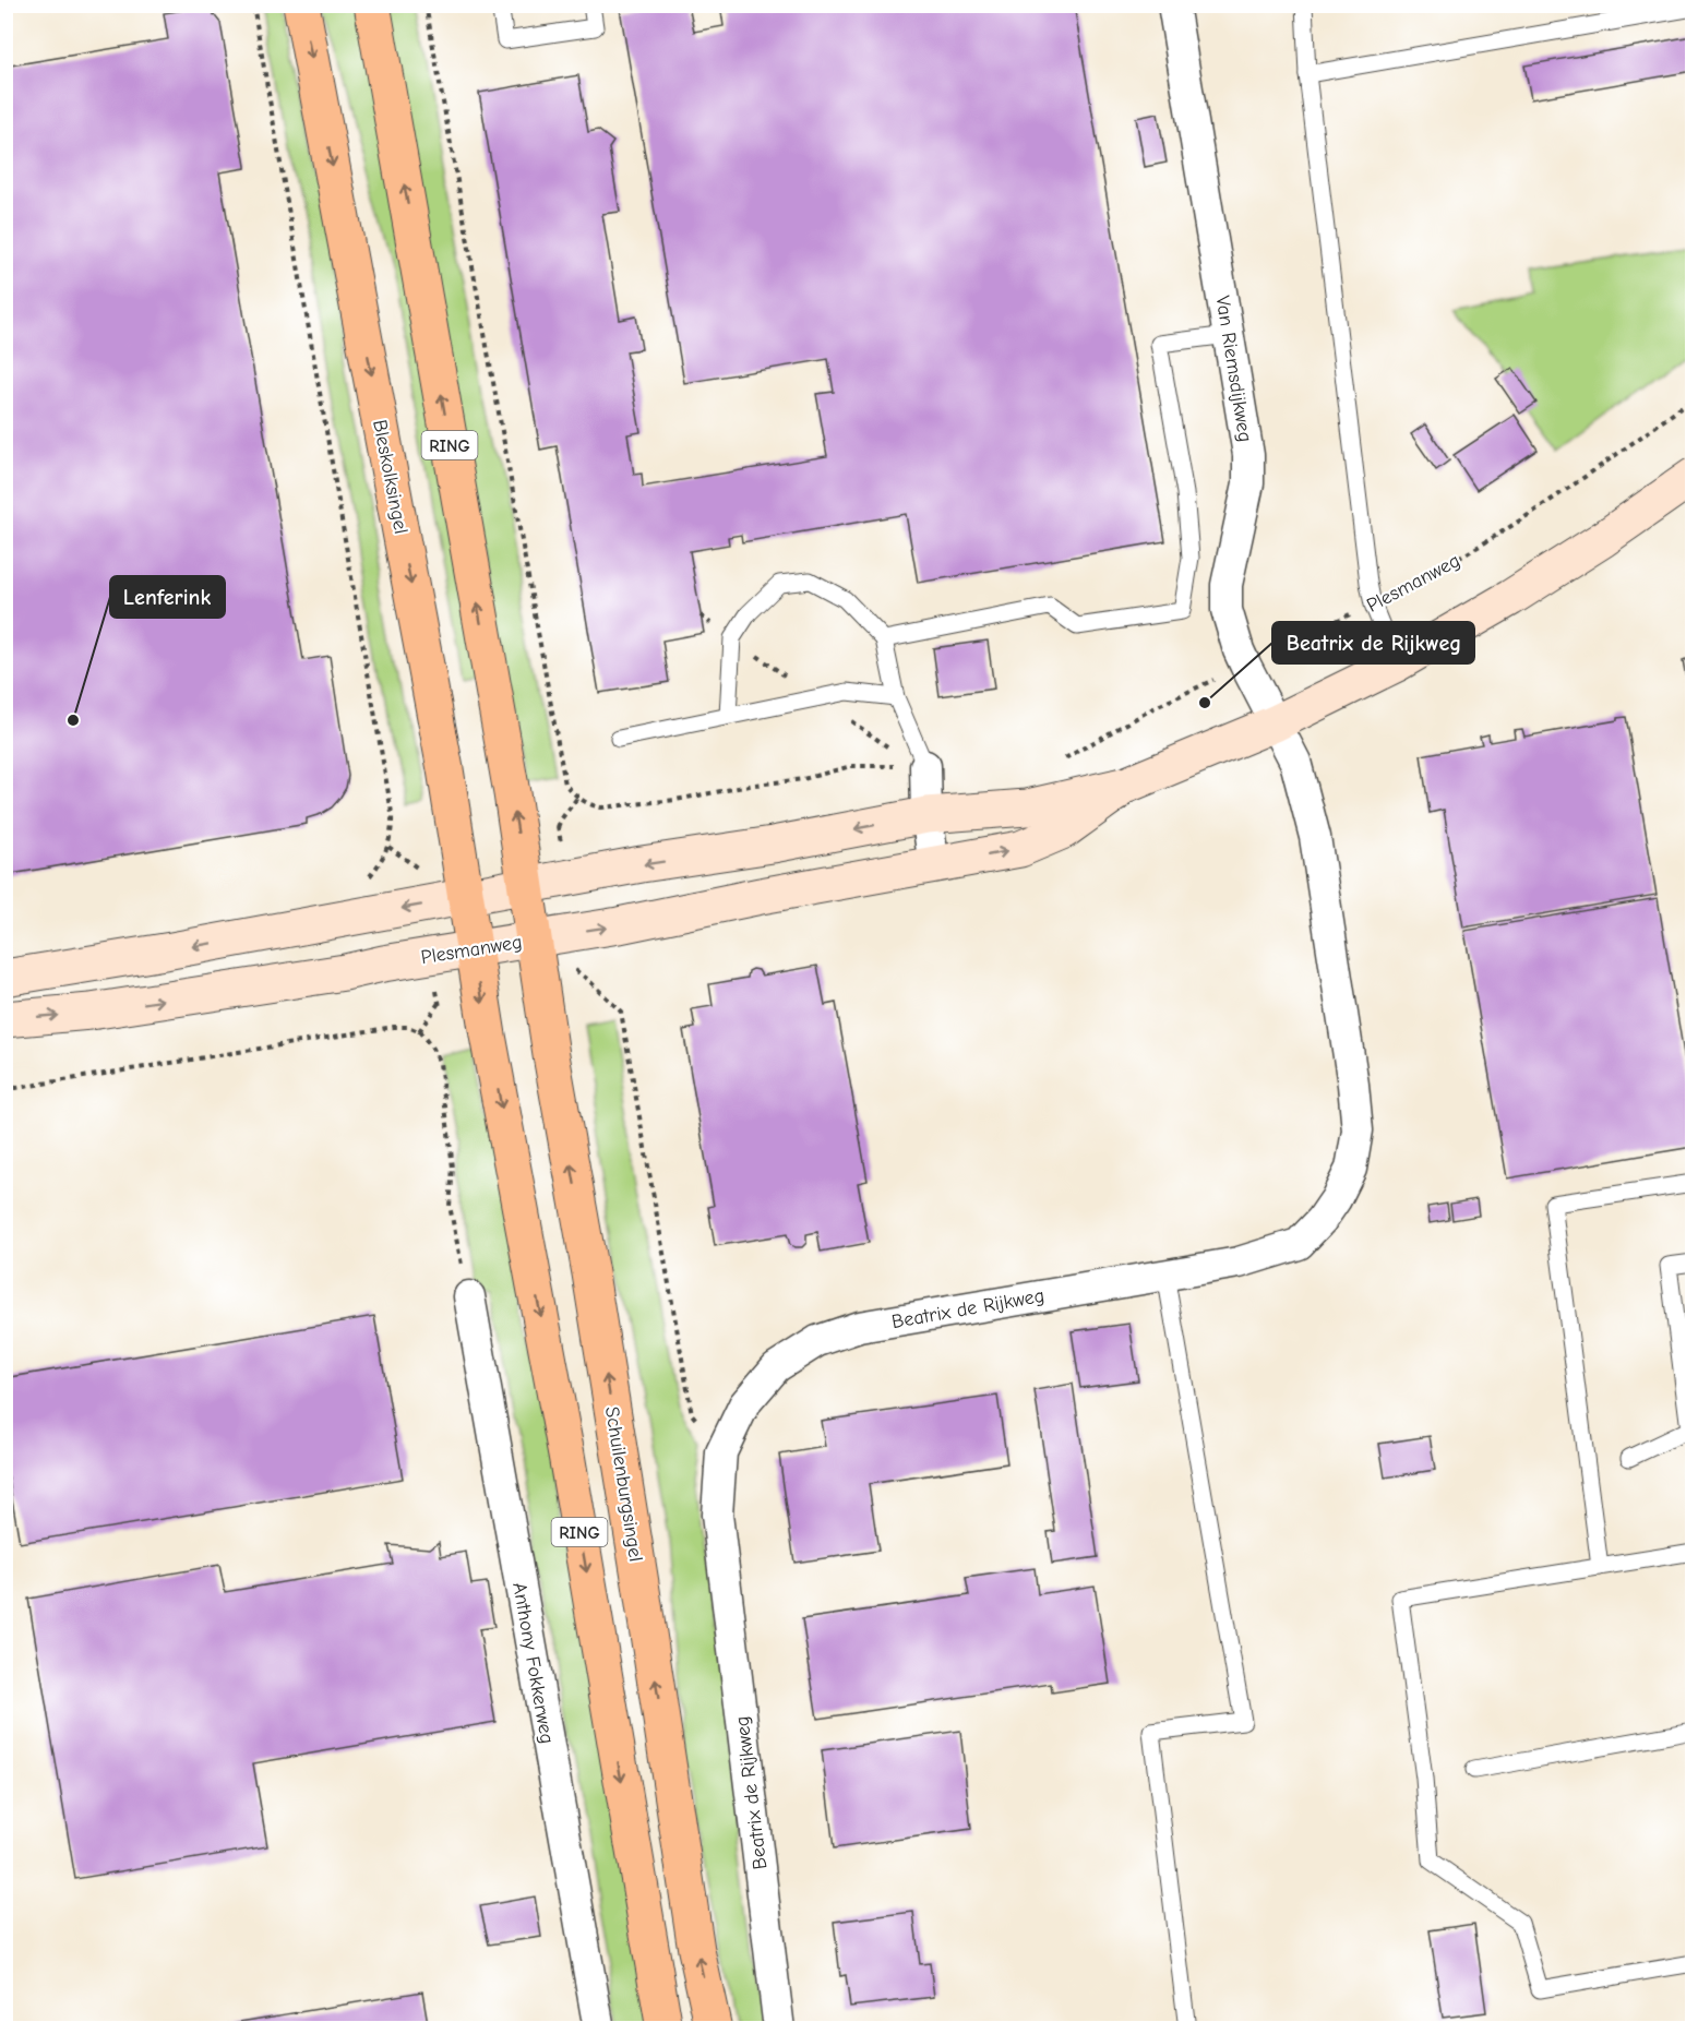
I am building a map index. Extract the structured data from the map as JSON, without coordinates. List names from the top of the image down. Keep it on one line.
{"streets":{"main road":["RING","Bleskolksingel","Plesmanweg","Schuilenburgsingel"],"street":["Van Riemsdijkweg","Beatrix de Rijkweg","Anthony Fokkerweg"]},"crossings":[["Van Riemsdijkweg","Plesmanweg"],["Van Riemsdijkweg","Beatrix de Rijkweg"],["RING","Bleskolksingel"],["RING","Plesmanweg"],["RING","Schuilenburgsingel"],["Bleskolksingel","Plesmanweg"],["Plesmanweg","Beatrix de Rijkweg"],["Plesmanweg","Schuilenburgsingel"]],"places":["Beatrix de Rijkweg","Lenferink"]}
